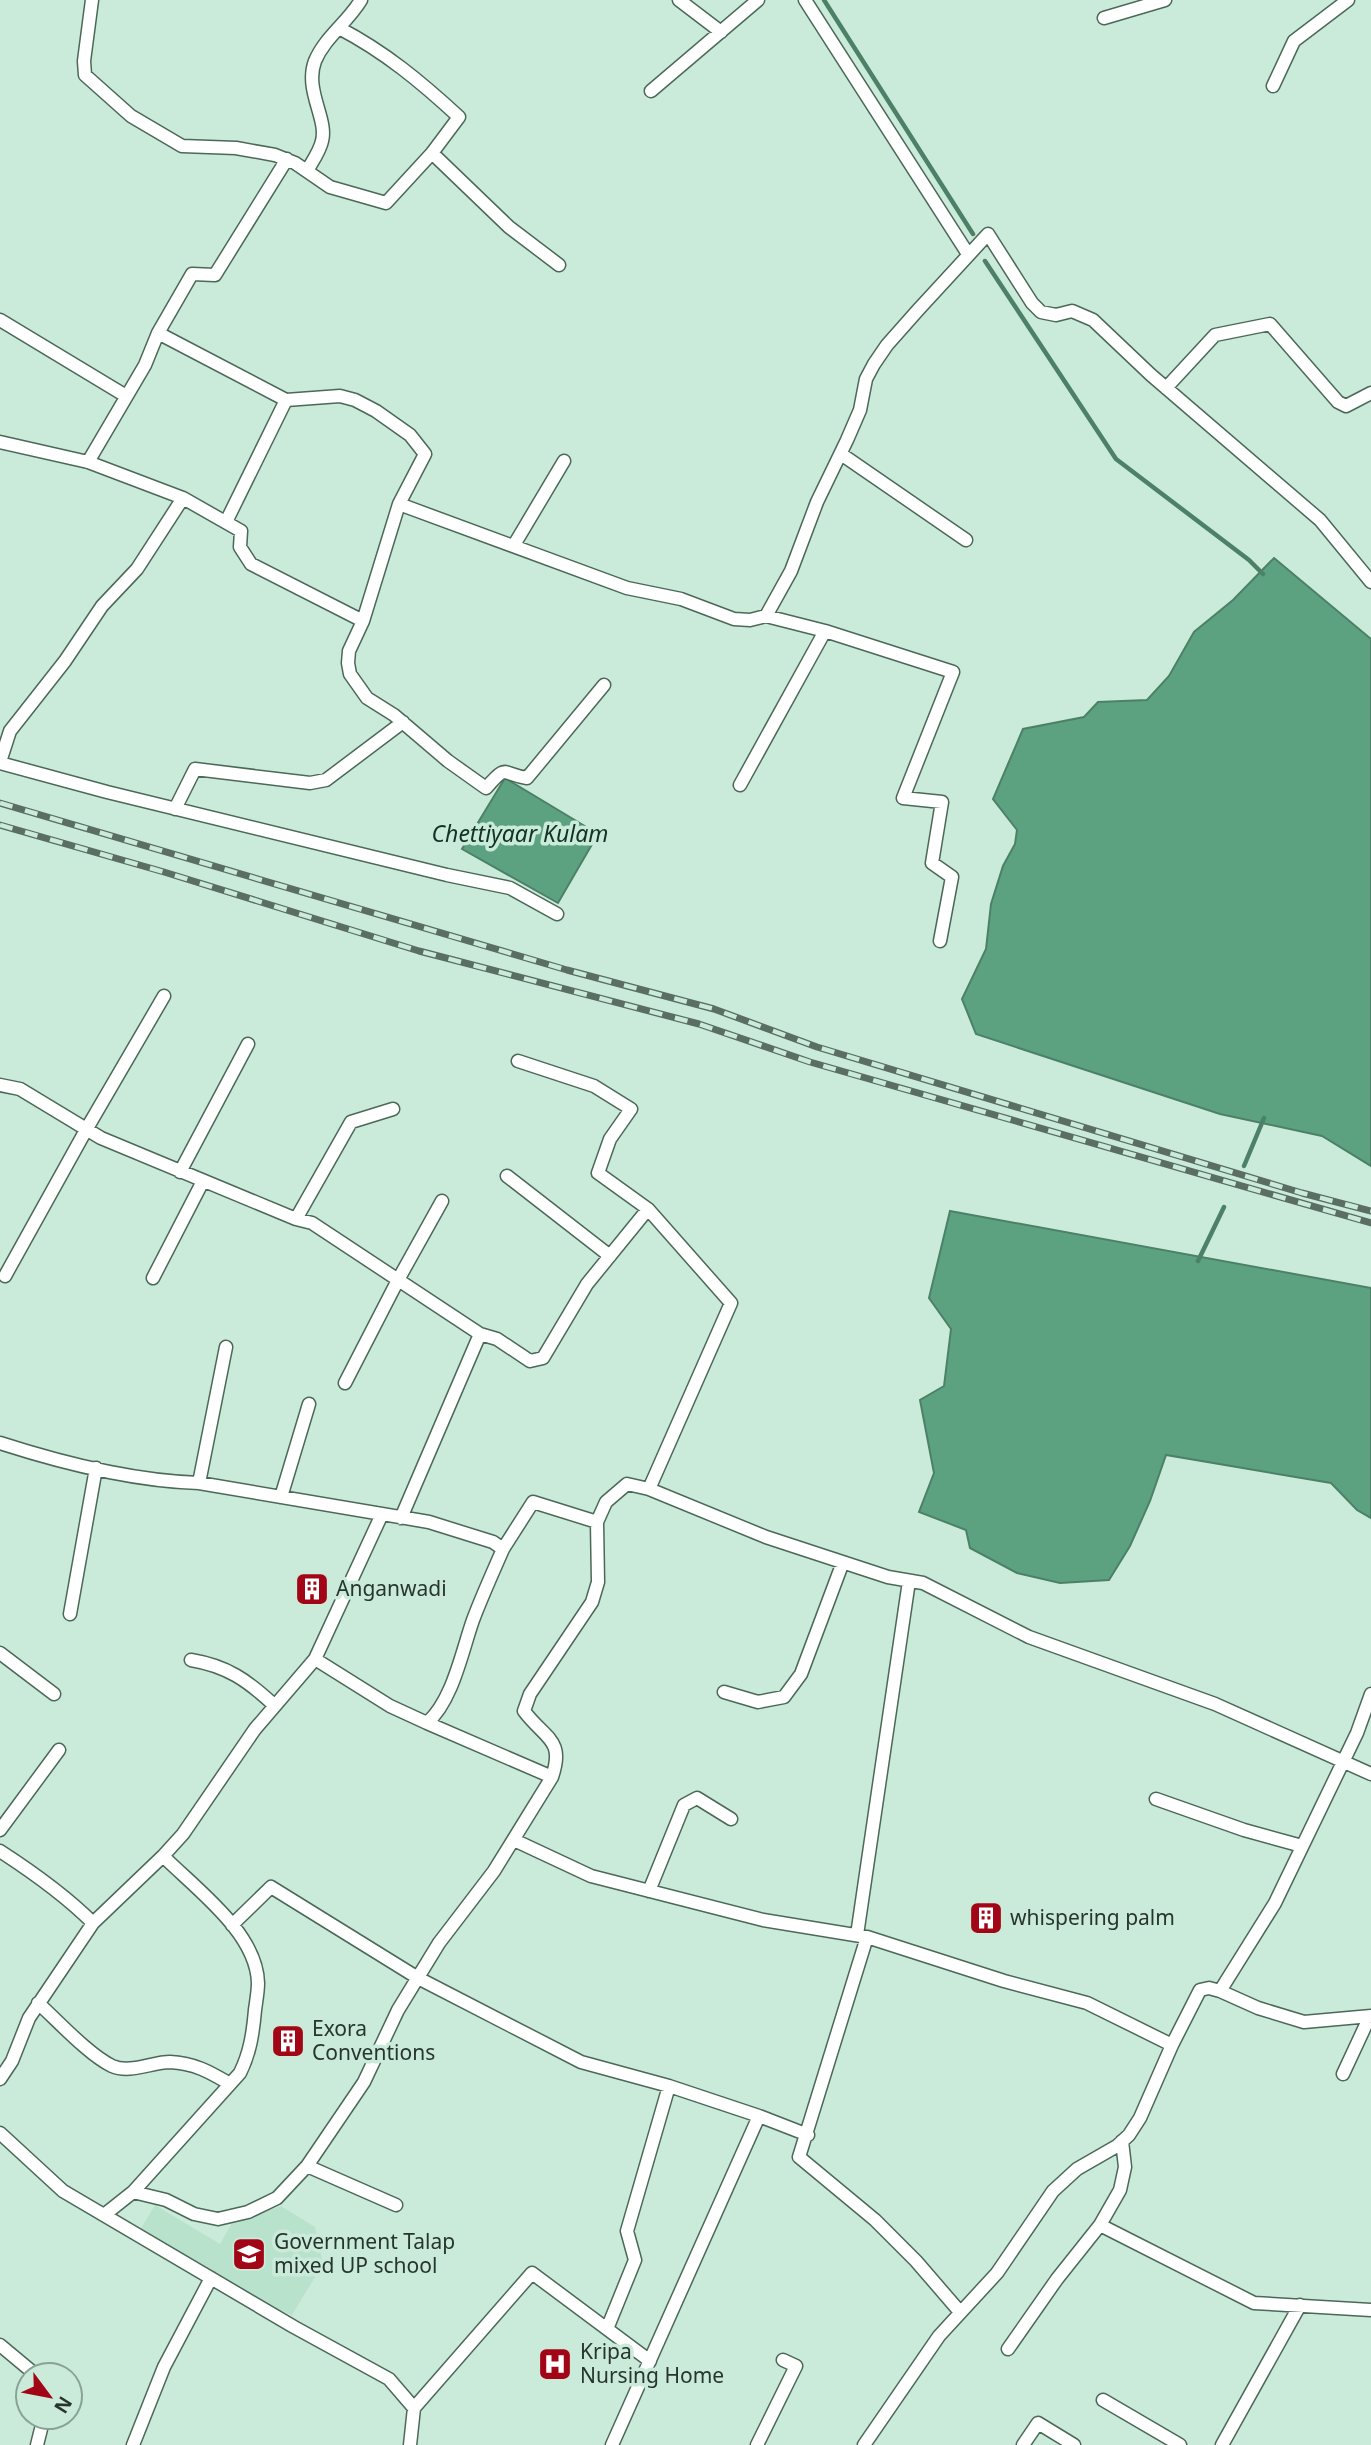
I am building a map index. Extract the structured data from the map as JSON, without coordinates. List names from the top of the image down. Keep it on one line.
{"water":["Chettiyaar Kulam"],"places":{"building":["Anganwadi","whispering palm","Exora Conventions"],"school or university":["Government Talap mixed UP school"],"hospital":["Kripa Nursing Home"]},"north":"bottom right"}
